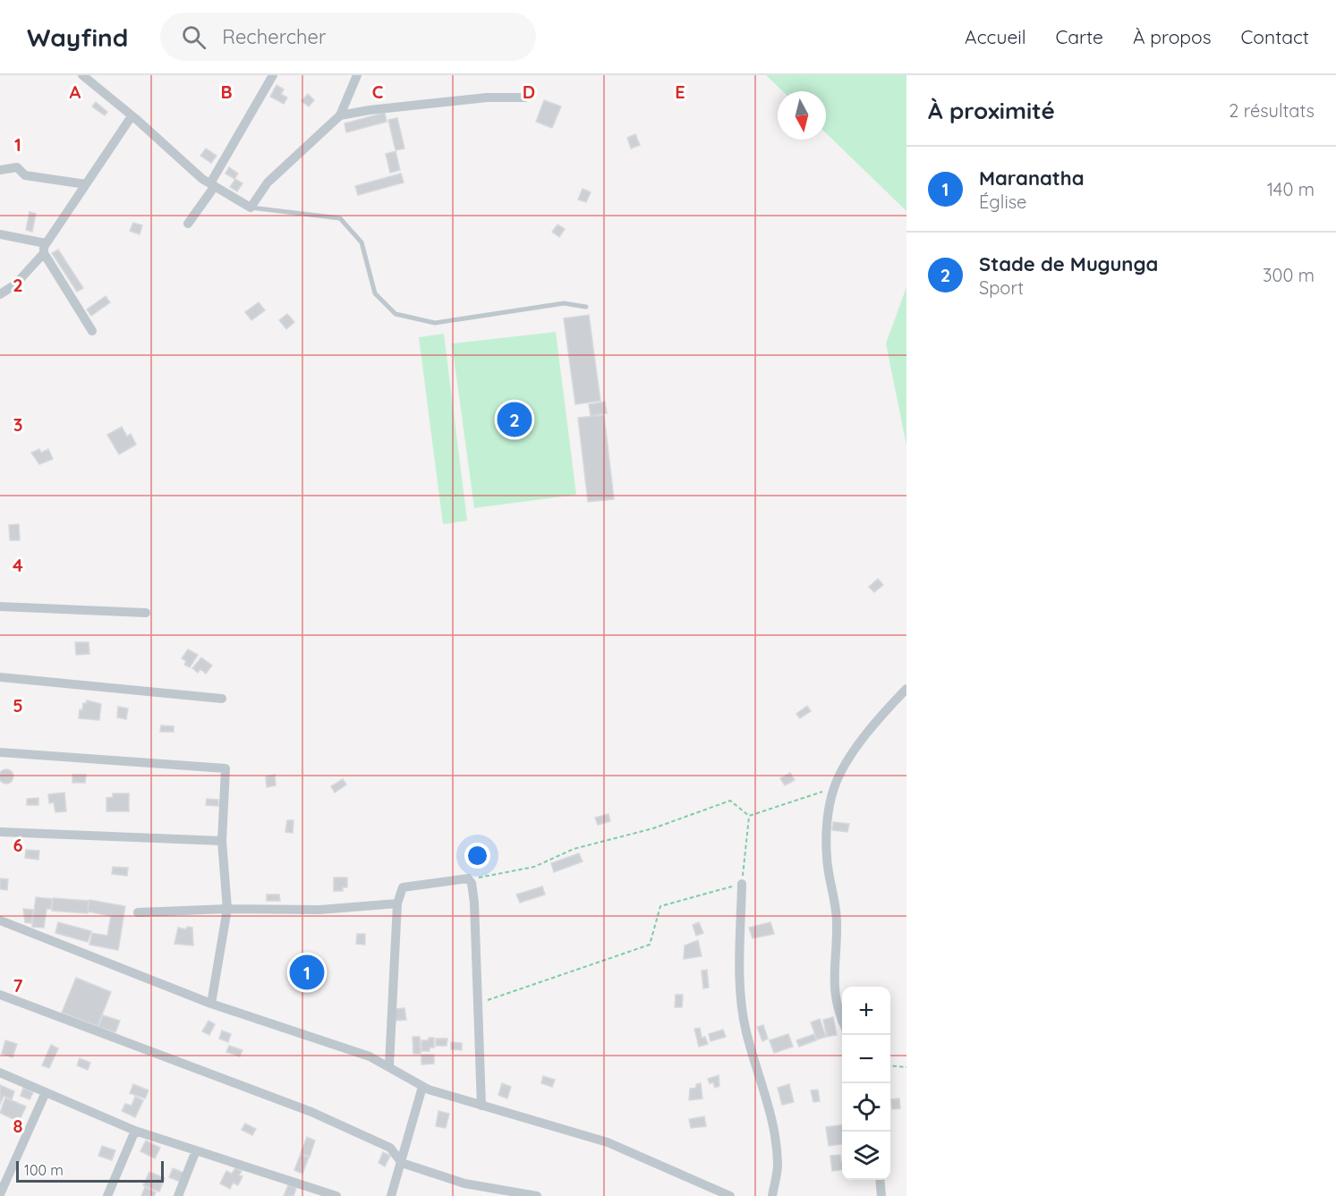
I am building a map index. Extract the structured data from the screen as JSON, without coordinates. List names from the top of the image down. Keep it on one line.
{"scale_bar":"100 m","north":"bottom","page":{"header":"Wayfind","search":"Rechercher","nav":["Accueil","Carte","À propos","Contact"],"heading":["À proximité","2 résultats"],"list":[{"mark":"1","name":"Maranatha","note":"Église","value":"140 m"},{"mark":"2","name":"Stade de Mugunga","note":"Sport","value":"300 m"}],"pins":["2","1"],"map_buttons":["+","−"],"scale":"100 m"},"grid":{"columns":["A","B","C","D","E"],"rows":["1","2","3","4","5","6","7","8"]}}
